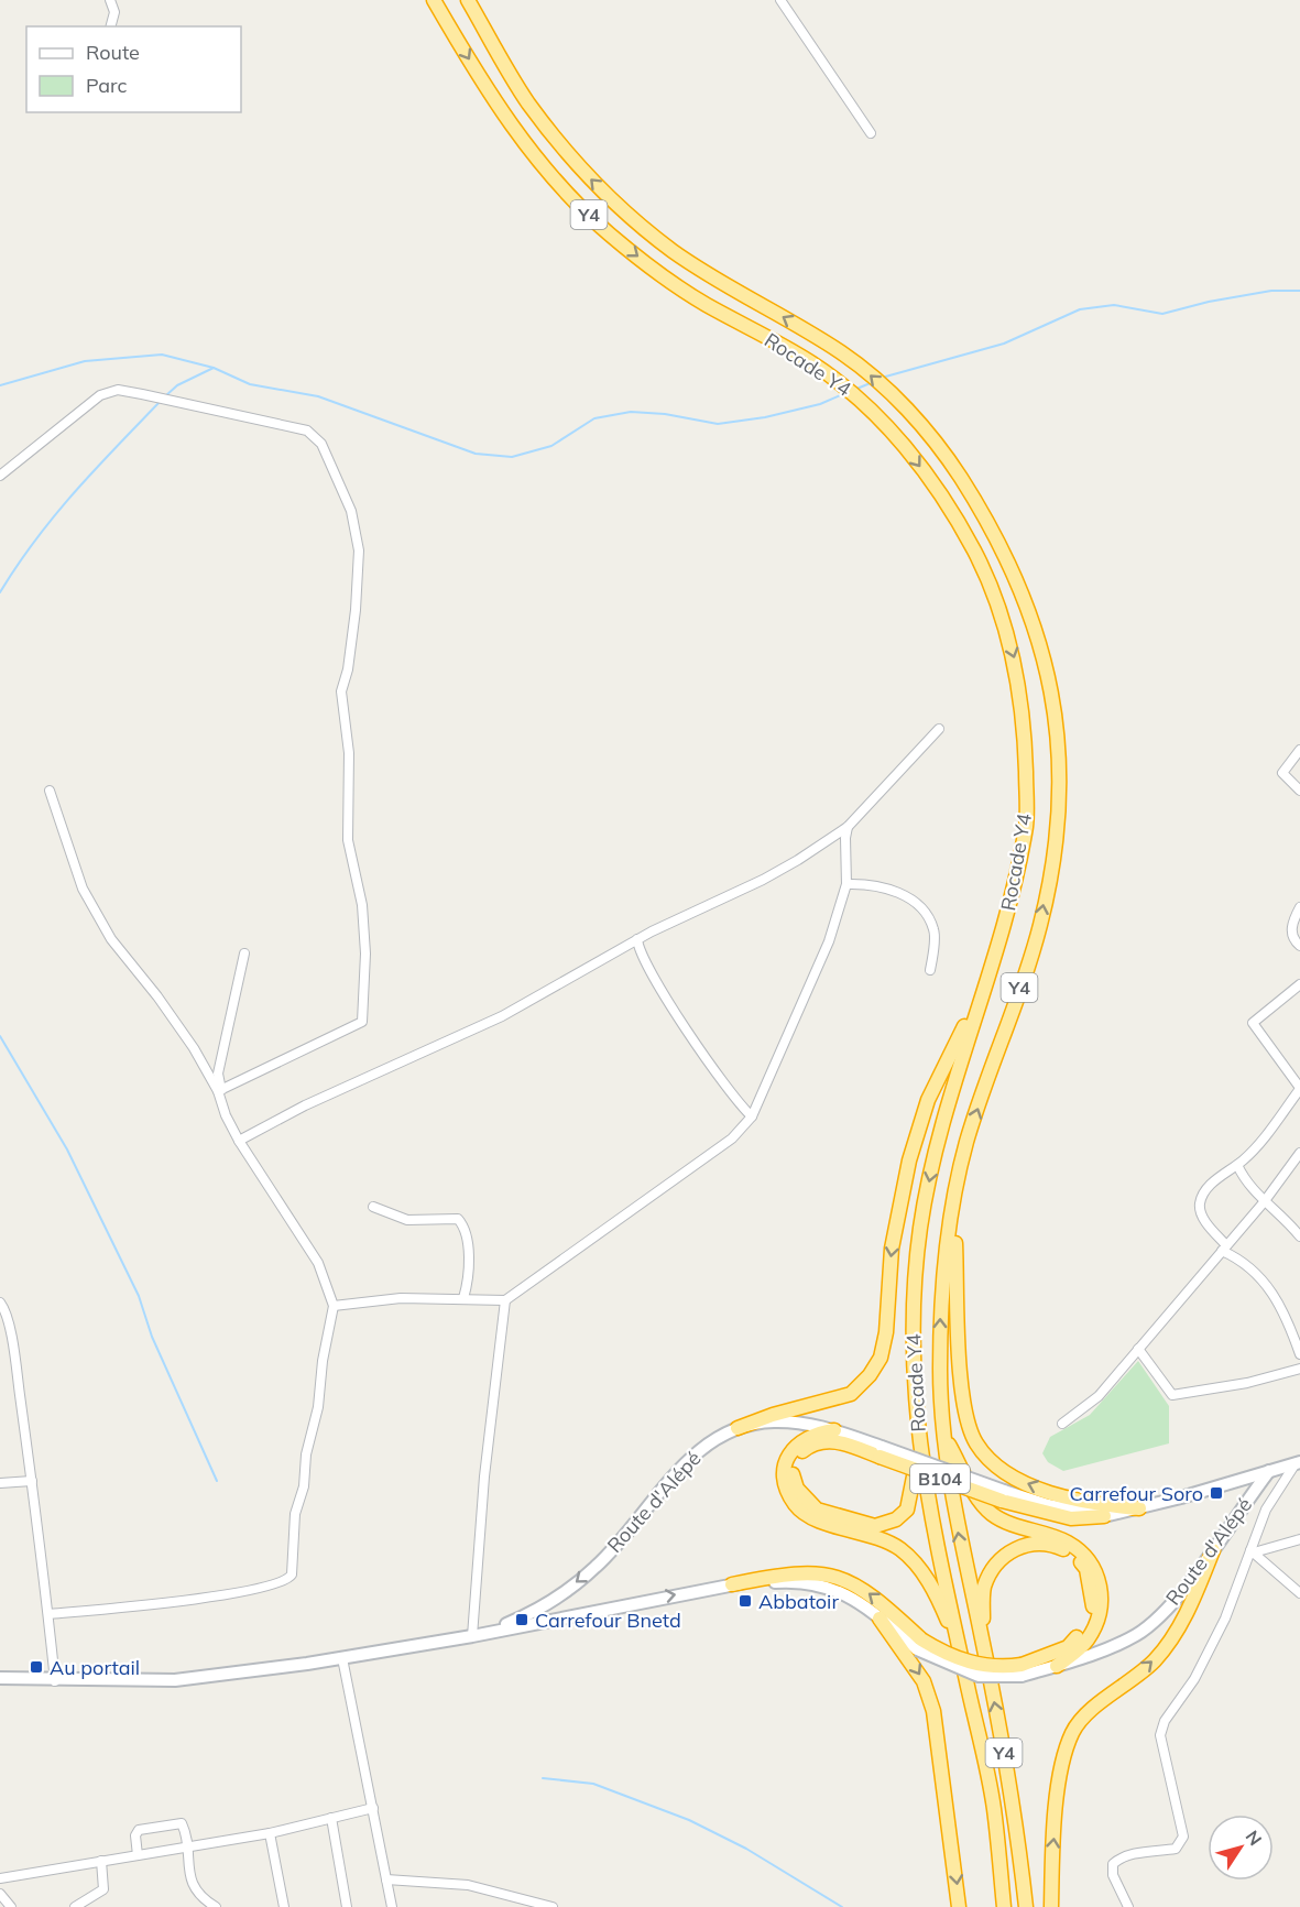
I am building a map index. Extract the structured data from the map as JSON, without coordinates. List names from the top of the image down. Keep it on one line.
{"streets":{"highway":["Y4","Rocade Y4","B104"],"main road":["Route d'Alépé"]},"crossings":[["B104","Route d'Alépé"]],"places":{"transit":["Carrefour Soro","Abbatoir","Carrefour Bnetd","Au portail"]},"legend":["Route","Parc"],"north":"top right"}
